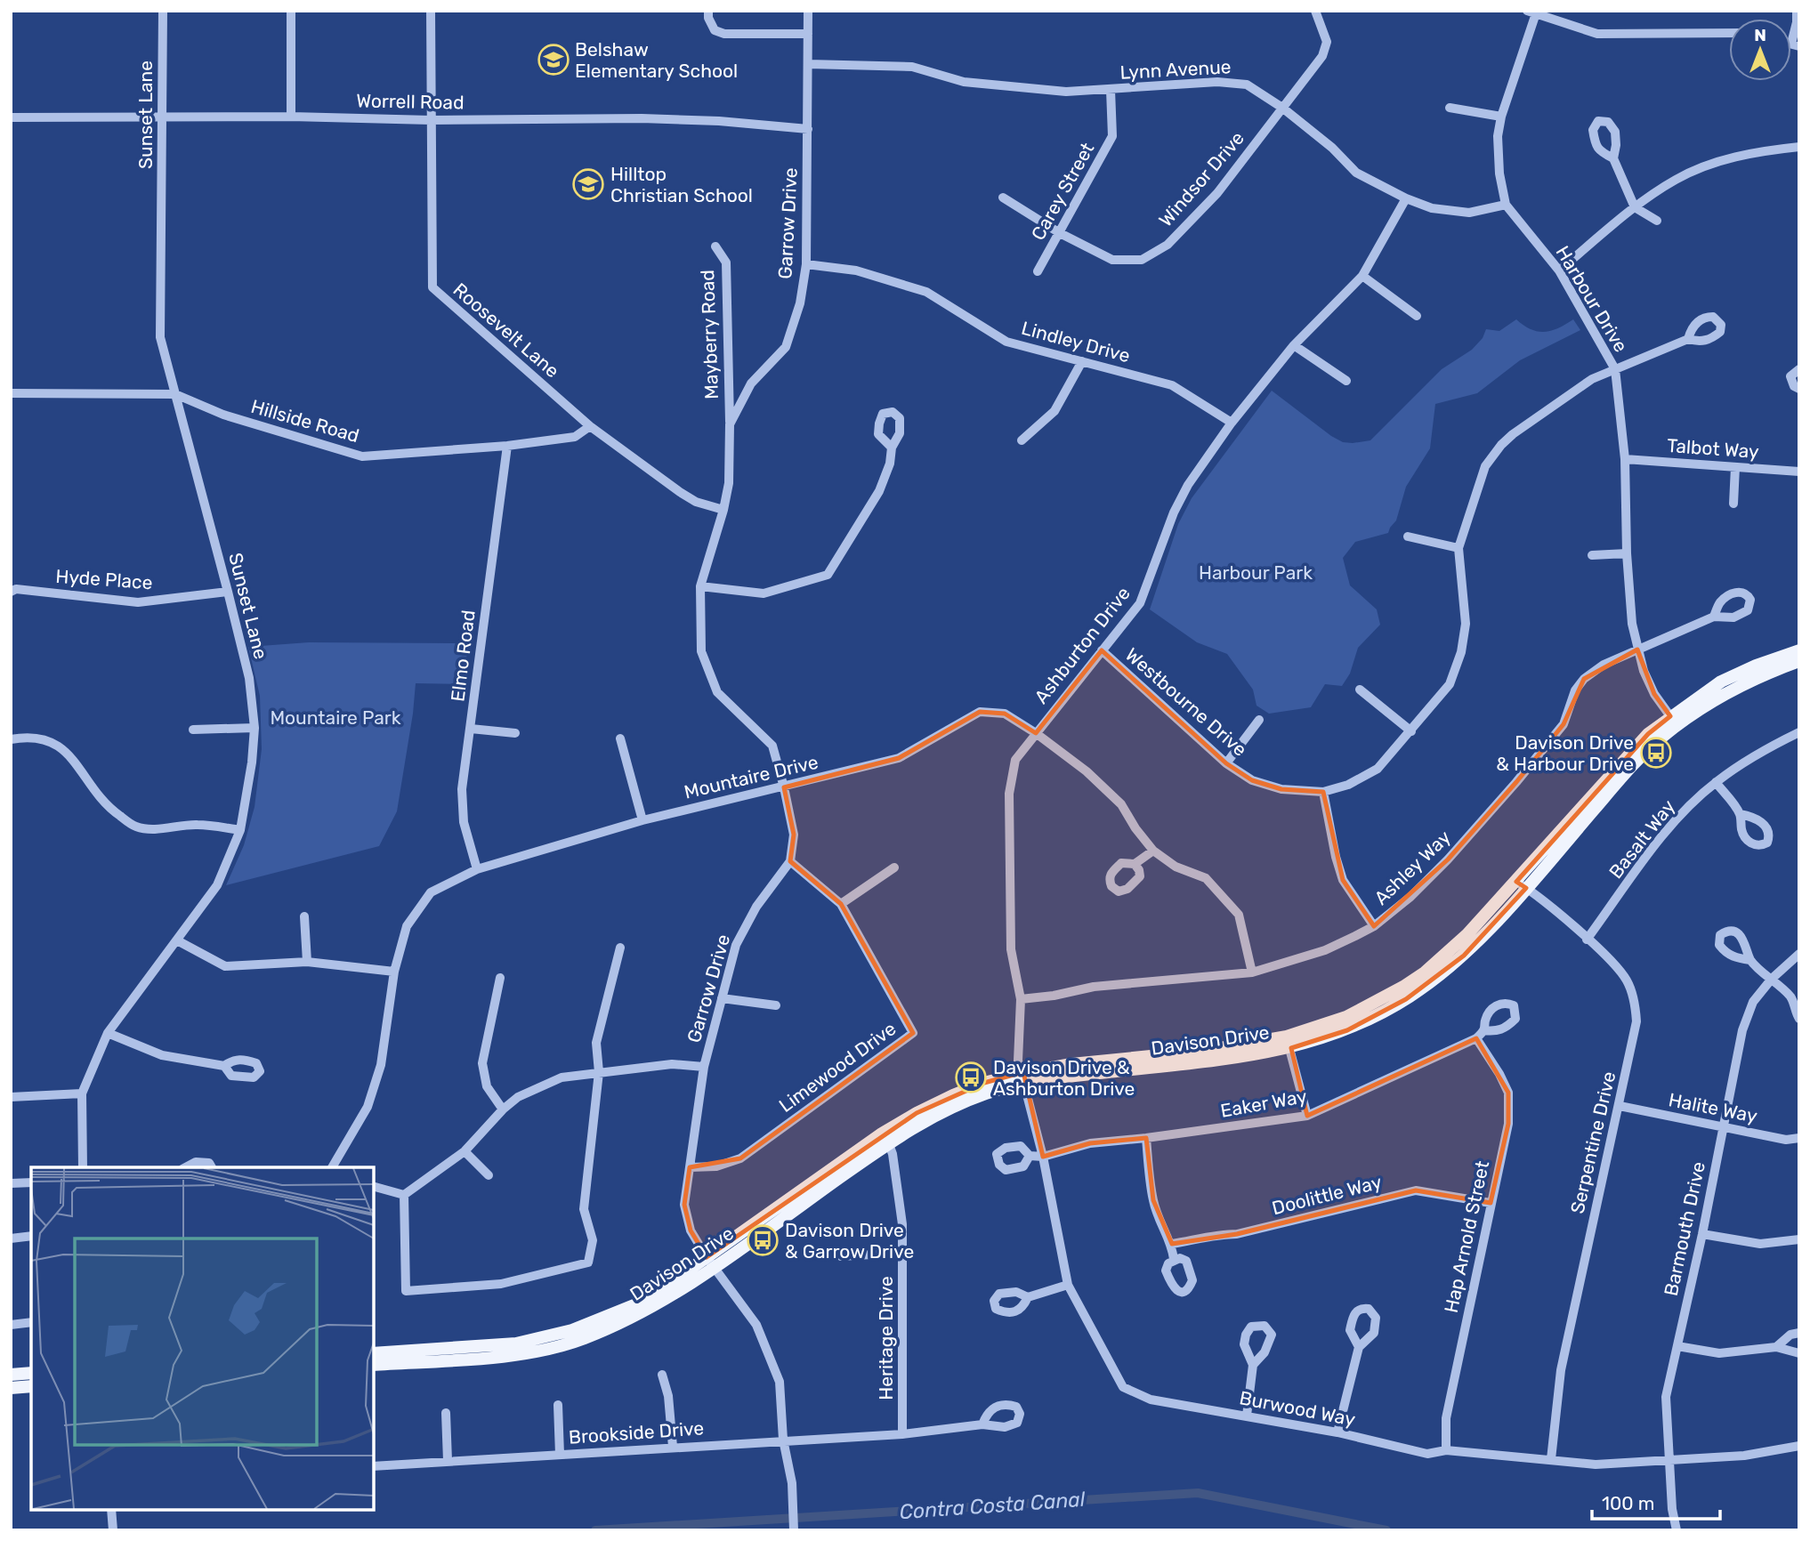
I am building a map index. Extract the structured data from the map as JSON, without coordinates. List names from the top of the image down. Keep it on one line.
{"streets":{"main road":["Davison Drive"],"street":["Lynn Avenue","Worrell Road","Sunset Lane","Windsor Drive","Carey Street","Garrow Drive","Harbour Drive","Roosevelt Lane","Mayberry Road","Lindley Drive","Hillside Road","Talbot Way","Hyde Place","Ashburton Drive","Elmo Road","Westbourne Drive","Mountaire Drive","Basalt Way","Ashley Way","Limewood Drive","Eaker Way","Halite Way","Serpentine Drive","Doolittle Way","Barmouth Drive","Hap Arnold Street","Heritage Drive","Burwood Way","Brookside Drive"]},"crossings":[["Lynn Avenue","Windsor Drive"],["Lynn Avenue","Carey Street"],["Lynn Avenue","Garrow Drive"],["Lynn Avenue","Harbour Drive"],["Lynn Avenue","Ashburton Drive"],["Worrell Road","Sunset Lane"],["Worrell Road","Garrow Drive"],["Worrell Road","Roosevelt Lane"],["Sunset Lane","Hillside Road"],["Sunset Lane","Hyde Place"],["Windsor Drive","Carey Street"],["Garrow Drive","Roosevelt Lane"],["Garrow Drive","Mayberry Road"],["Garrow Drive","Lindley Drive"],["Garrow Drive","Mountaire Drive"],["Garrow Drive","Davison Drive"],["Garrow Drive","Limewood Drive"],["Garrow Drive","Brookside Drive"],["Harbour Drive","Talbot Way"],["Harbour Drive","Westbourne Drive"],["Harbour Drive","Ashley Way"],["Harbour Drive","Davison Drive"],["Roosevelt Lane","Hillside Road"],["Lindley Drive","Ashburton Drive"],["Hillside Road","Elmo Road"],["Ashburton Drive","Westbourne Drive"],["Ashburton Drive","Mountaire Drive"],["Ashburton Drive","Ashley Way"],["Ashburton Drive","Davison Drive"],["Ashburton Drive","Burwood Way"],["Elmo Road","Mountaire Drive"],["Mountaire Drive","Ashley Way"],["Basalt Way","Serpentine Drive"],["Davison Drive","Serpentine Drive"],["Davison Drive","Heritage Drive"],["Davison Drive","Burwood Way"],["Eaker Way","Hap Arnold Street"],["Eaker Way","Burwood Way"],["Halite Way","Serpentine Drive"],["Halite Way","Barmouth Drive"],["Serpentine Drive","Burwood Way"],["Doolittle Way","Hap Arnold Street"],["Barmouth Drive","Burwood Way"],["Hap Arnold Street","Burwood Way"],["Heritage Drive","Brookside Drive"]],"water":["Contra Costa Canal"],"parks":["Harbour Park","Mountaire Park"],"places":{"school or university":["Belshaw Elementary School","Hilltop Christian School"],"bus stop":["Davison Drive & Harbour Drive","Davison Drive & Ashburton Drive","Davison Drive & Garrow Drive"]},"scale_bar":"100 m","north":"top"}
